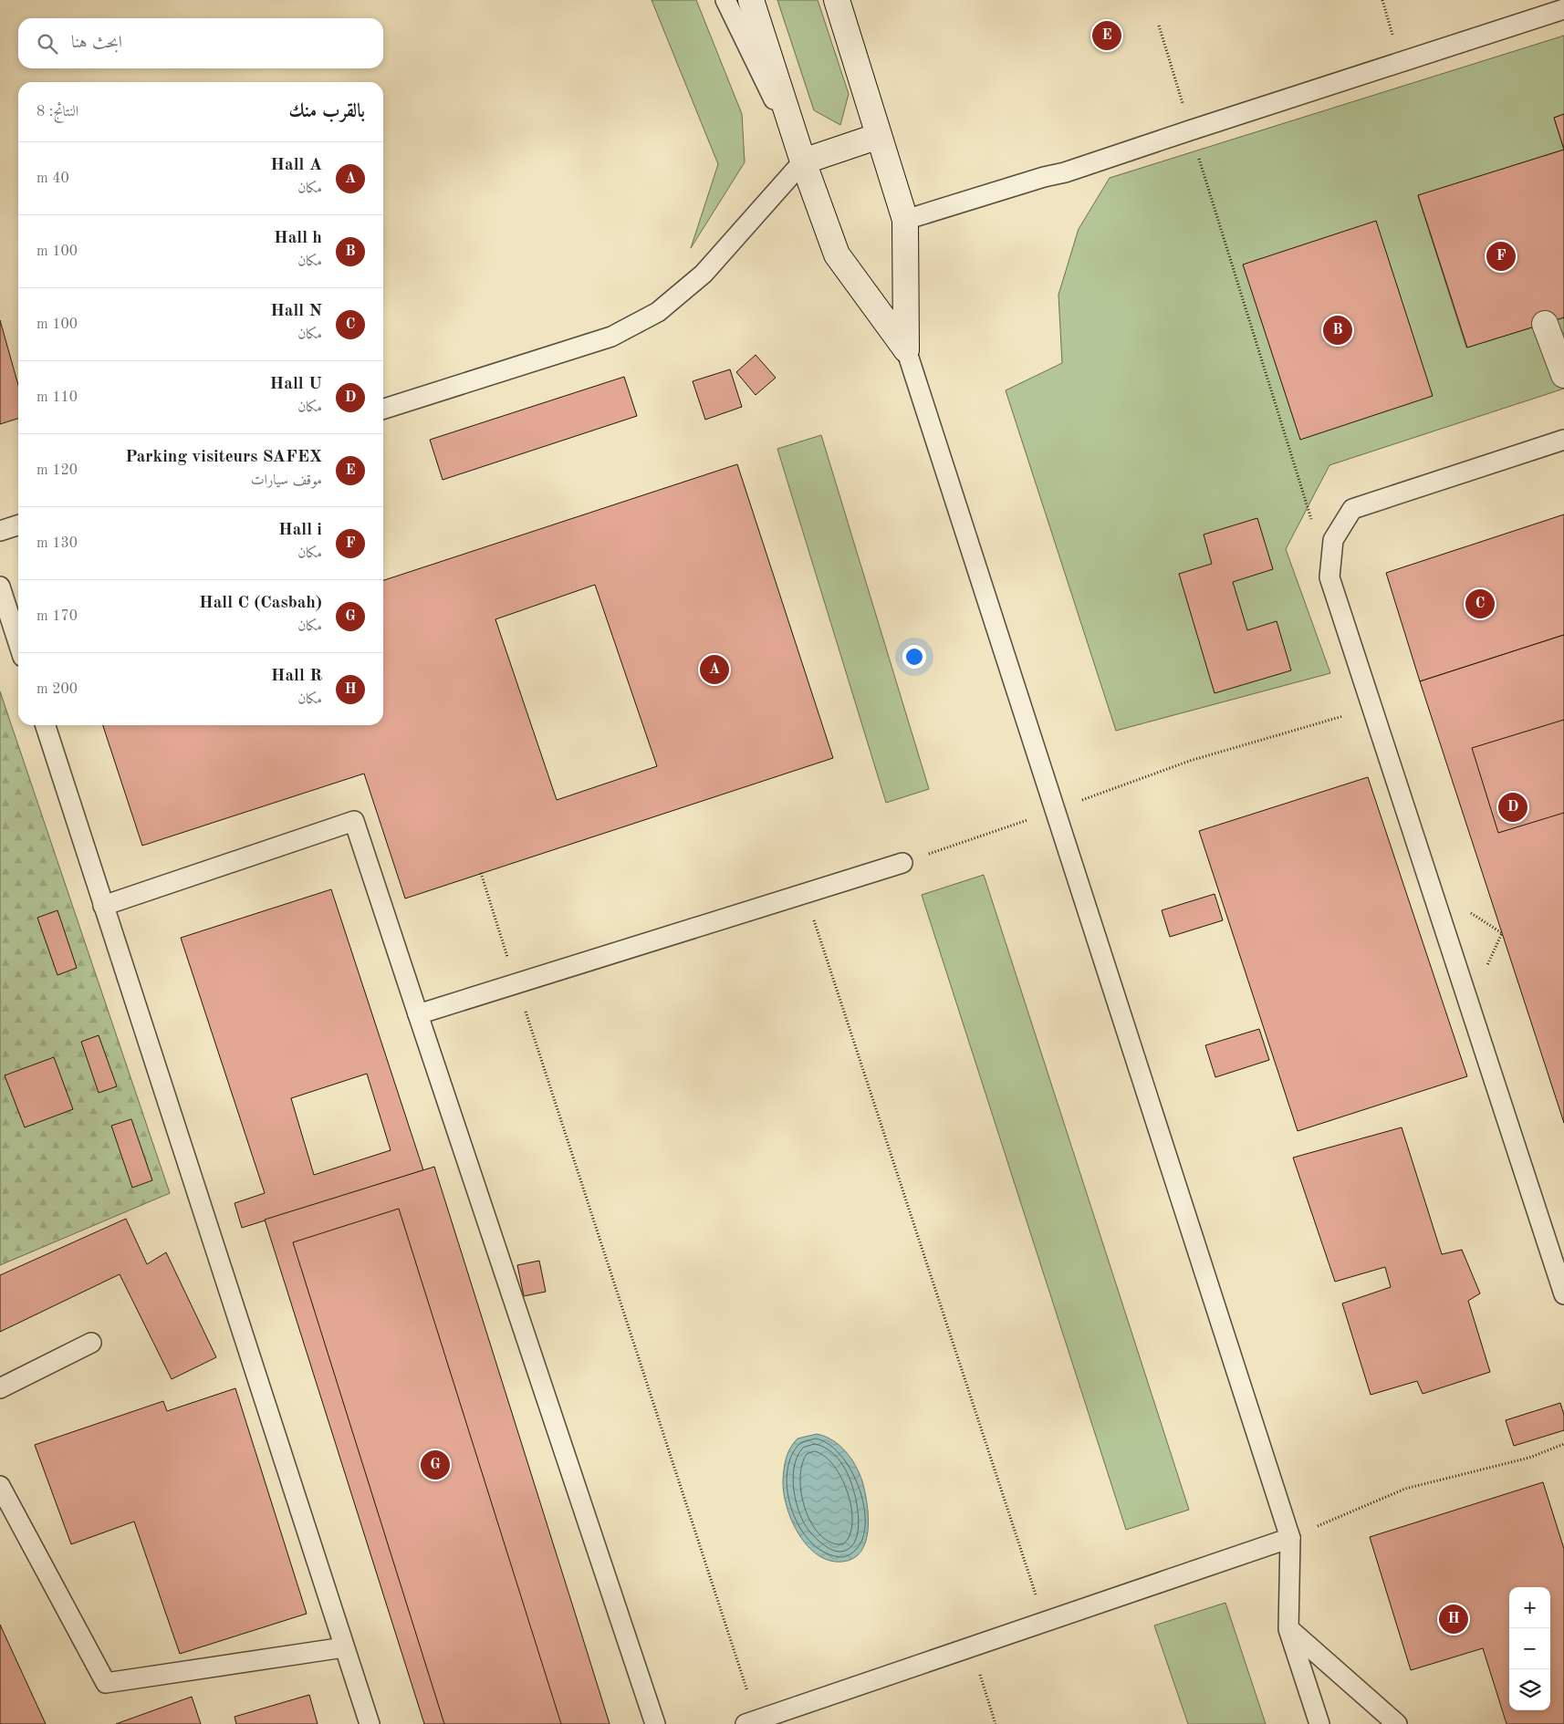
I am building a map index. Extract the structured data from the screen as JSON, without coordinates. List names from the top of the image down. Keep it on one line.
{"page":{"search":"ابحث هنا","pins":["E","F","B","C","A","D","G","H"],"heading":["بالقرب منك","النتائج: 8"],"list":[{"mark":"A","name":"Hall A","note":"مكان","value":"40 m"},{"mark":"B","name":"Hall h","note":"مكان","value":"100 m"},{"mark":"C","name":"Hall N","note":"مكان","value":"100 m"},{"mark":"D","name":"Hall U","note":"مكان","value":"110 m"},{"mark":"E","name":"Parking visiteurs SAFEX","note":"موقف سيارات","value":"120 m"},{"mark":"F","name":"Hall i","note":"مكان","value":"130 m"},{"mark":"G","name":"Hall C (Casbah)","note":"مكان","value":"170 m"},{"mark":"H","name":"Hall R","note":"مكان","value":"200 m"}],"map_buttons":["+","−"]}}
